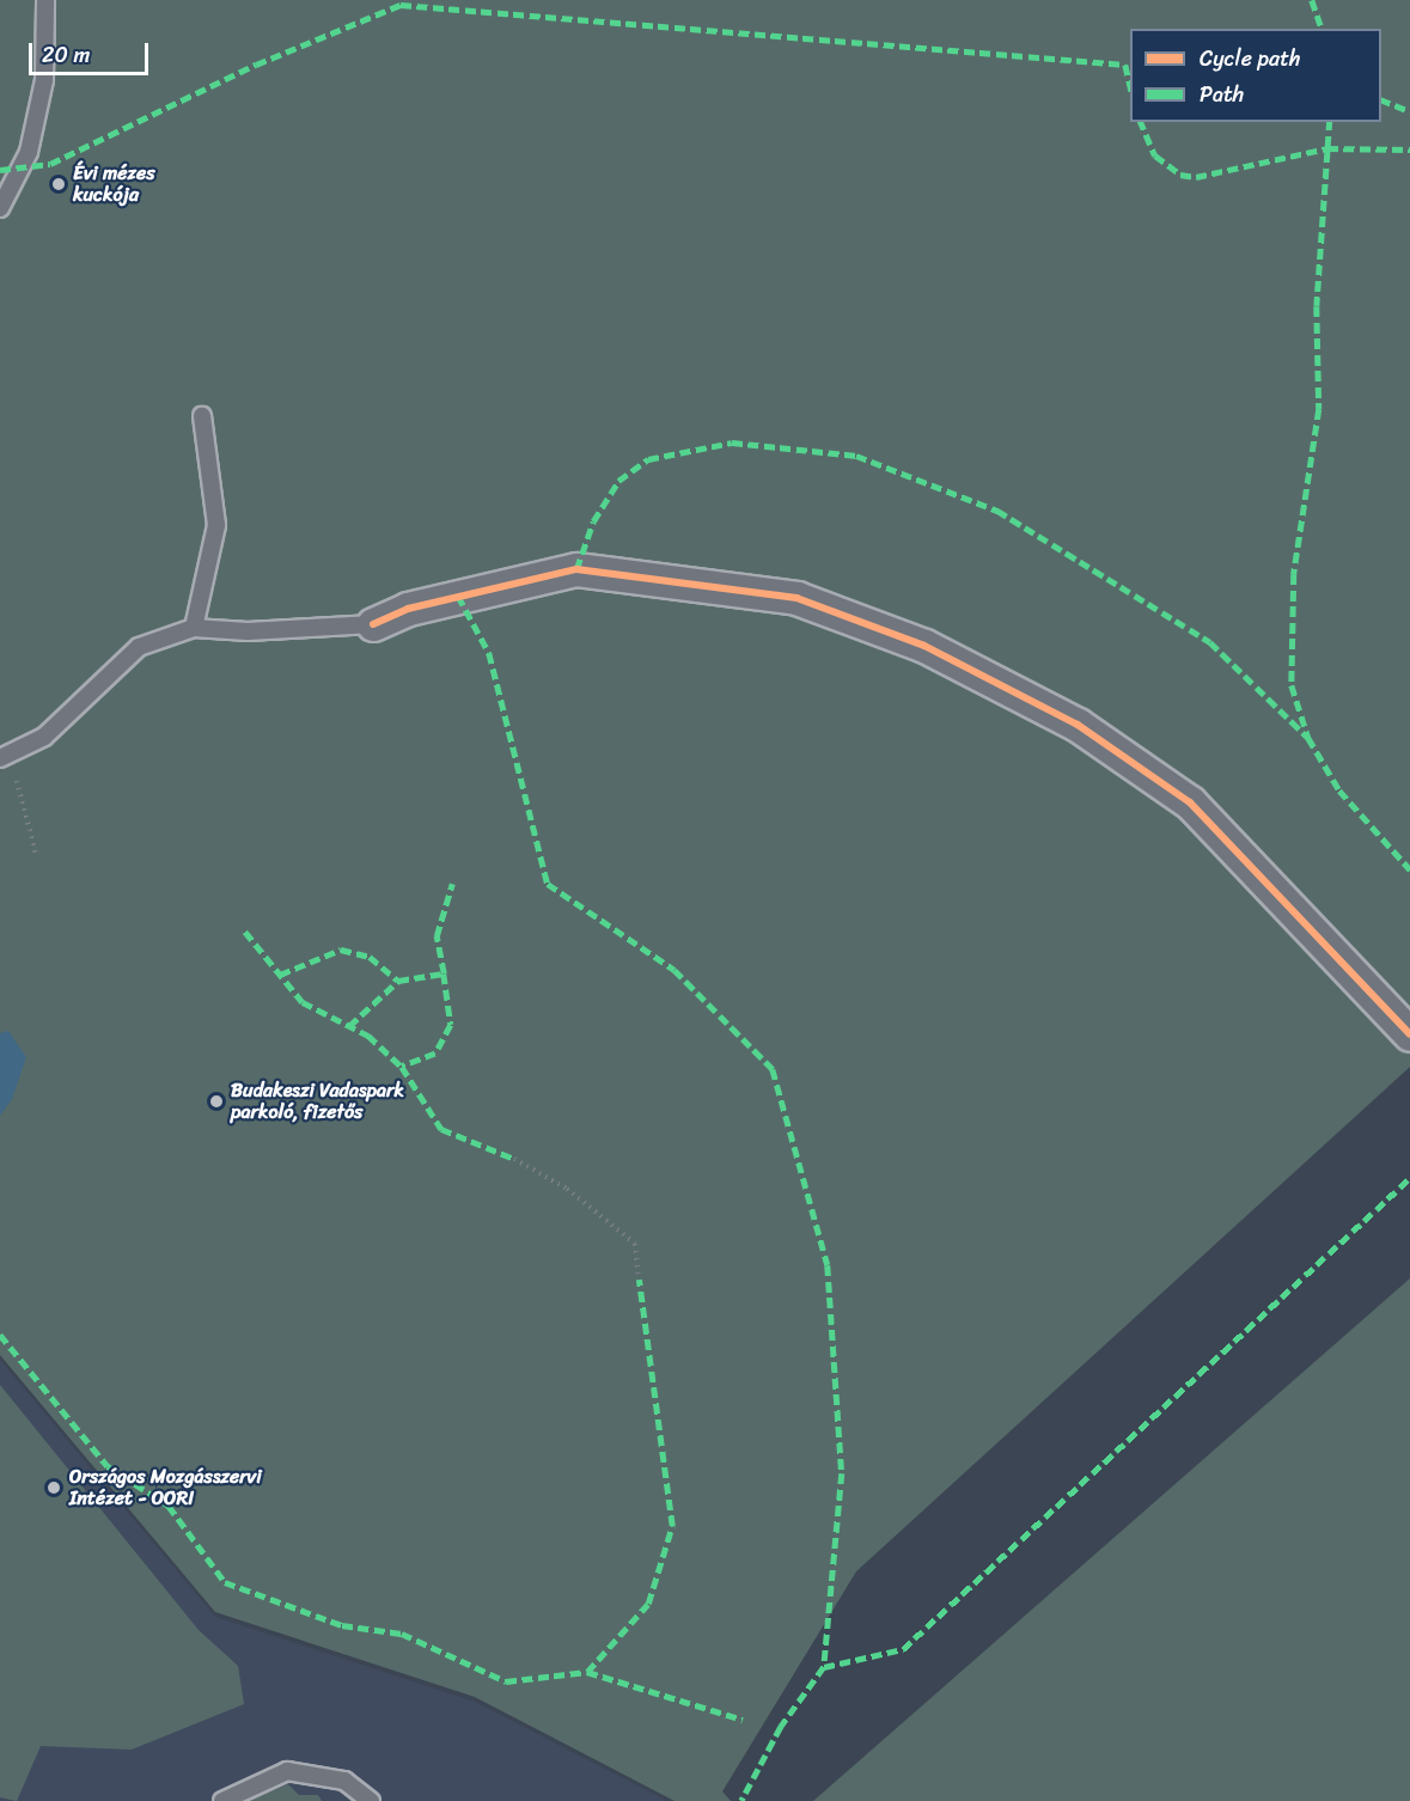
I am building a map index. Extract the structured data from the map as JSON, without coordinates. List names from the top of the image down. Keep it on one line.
{"places":["Évi mézes kuckója","Budakeszi Vadaspark parkoló, fizetős","Országos Mozgásszervi Intézet - OORI"],"legend":["Cycle path","Path"],"scale_bar":"20 m"}
